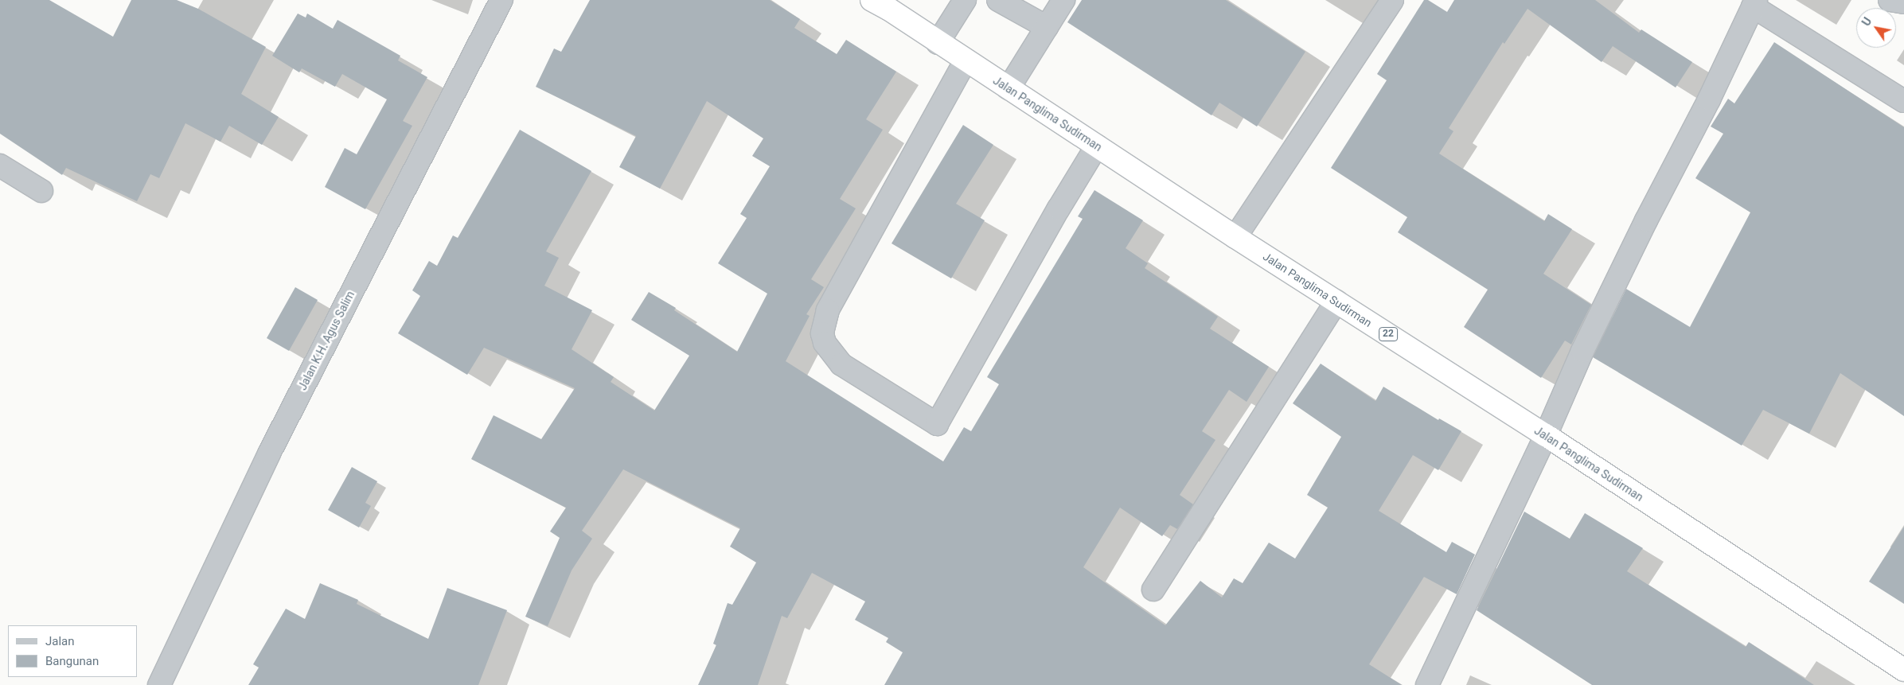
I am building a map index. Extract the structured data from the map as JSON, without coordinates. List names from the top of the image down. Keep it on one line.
{"streets":{"highway":["Jalan Panglima Sudirman","22"],"street":["Jalan K.H. Agus Salim"]},"legend":["Jalan","Bangunan"],"north":"top left"}
